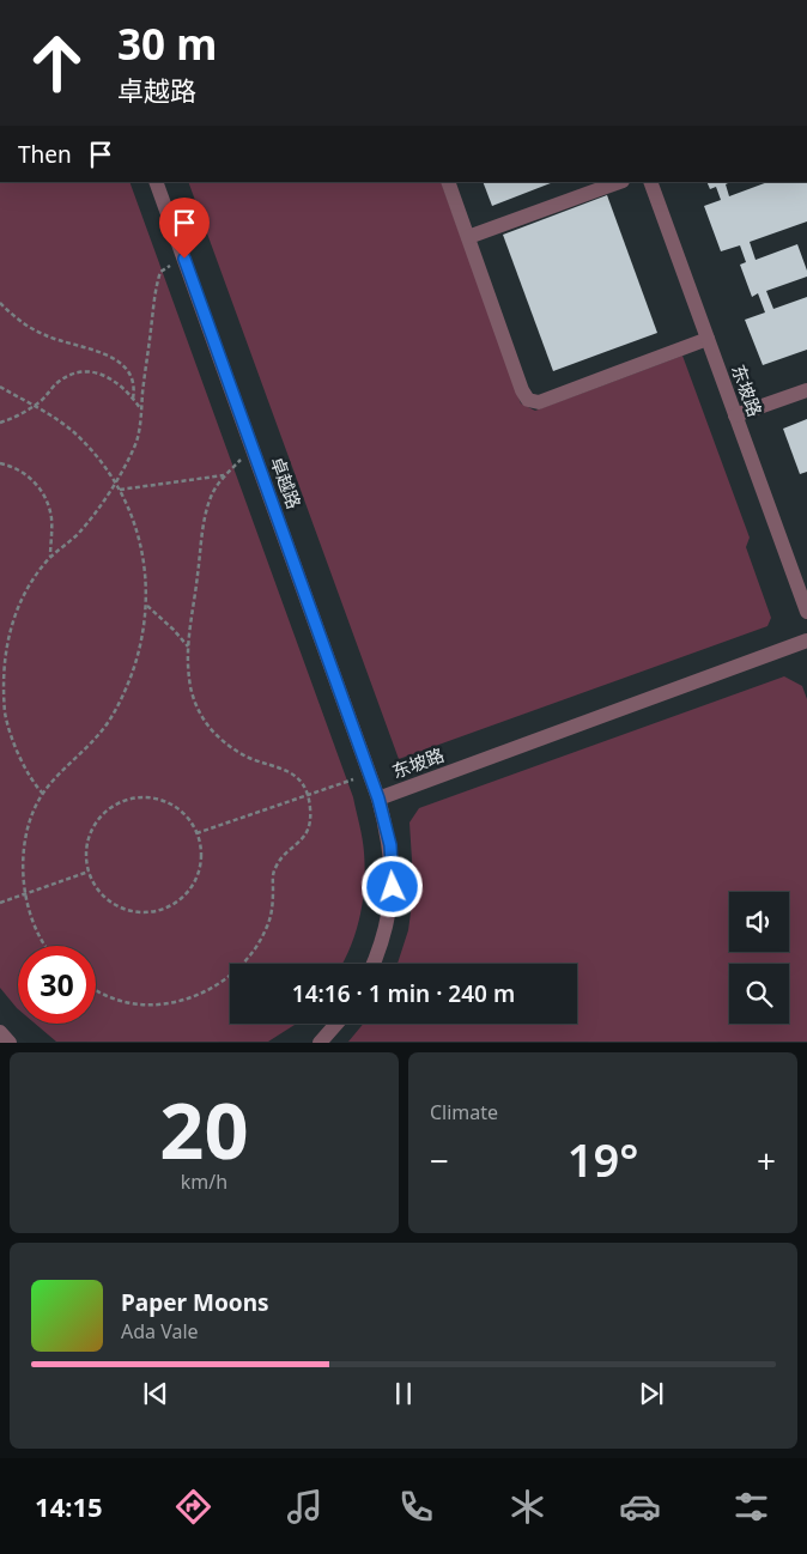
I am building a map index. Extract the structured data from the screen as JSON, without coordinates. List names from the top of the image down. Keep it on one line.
{"streets":{"street":["东坡路","卓越路"]},"crossings":[["东坡路","卓越路"]],"page":{"turn":["30 m","卓越路"],"then":"Then","limit":"30","trip":"14:16 · 1 min · 240 m","tile":[["20","km/h"],"Climate"],"heat":["−","19°","+"],"song":["Paper Moons","Ada Vale"],"tabs":"14:15"}}
